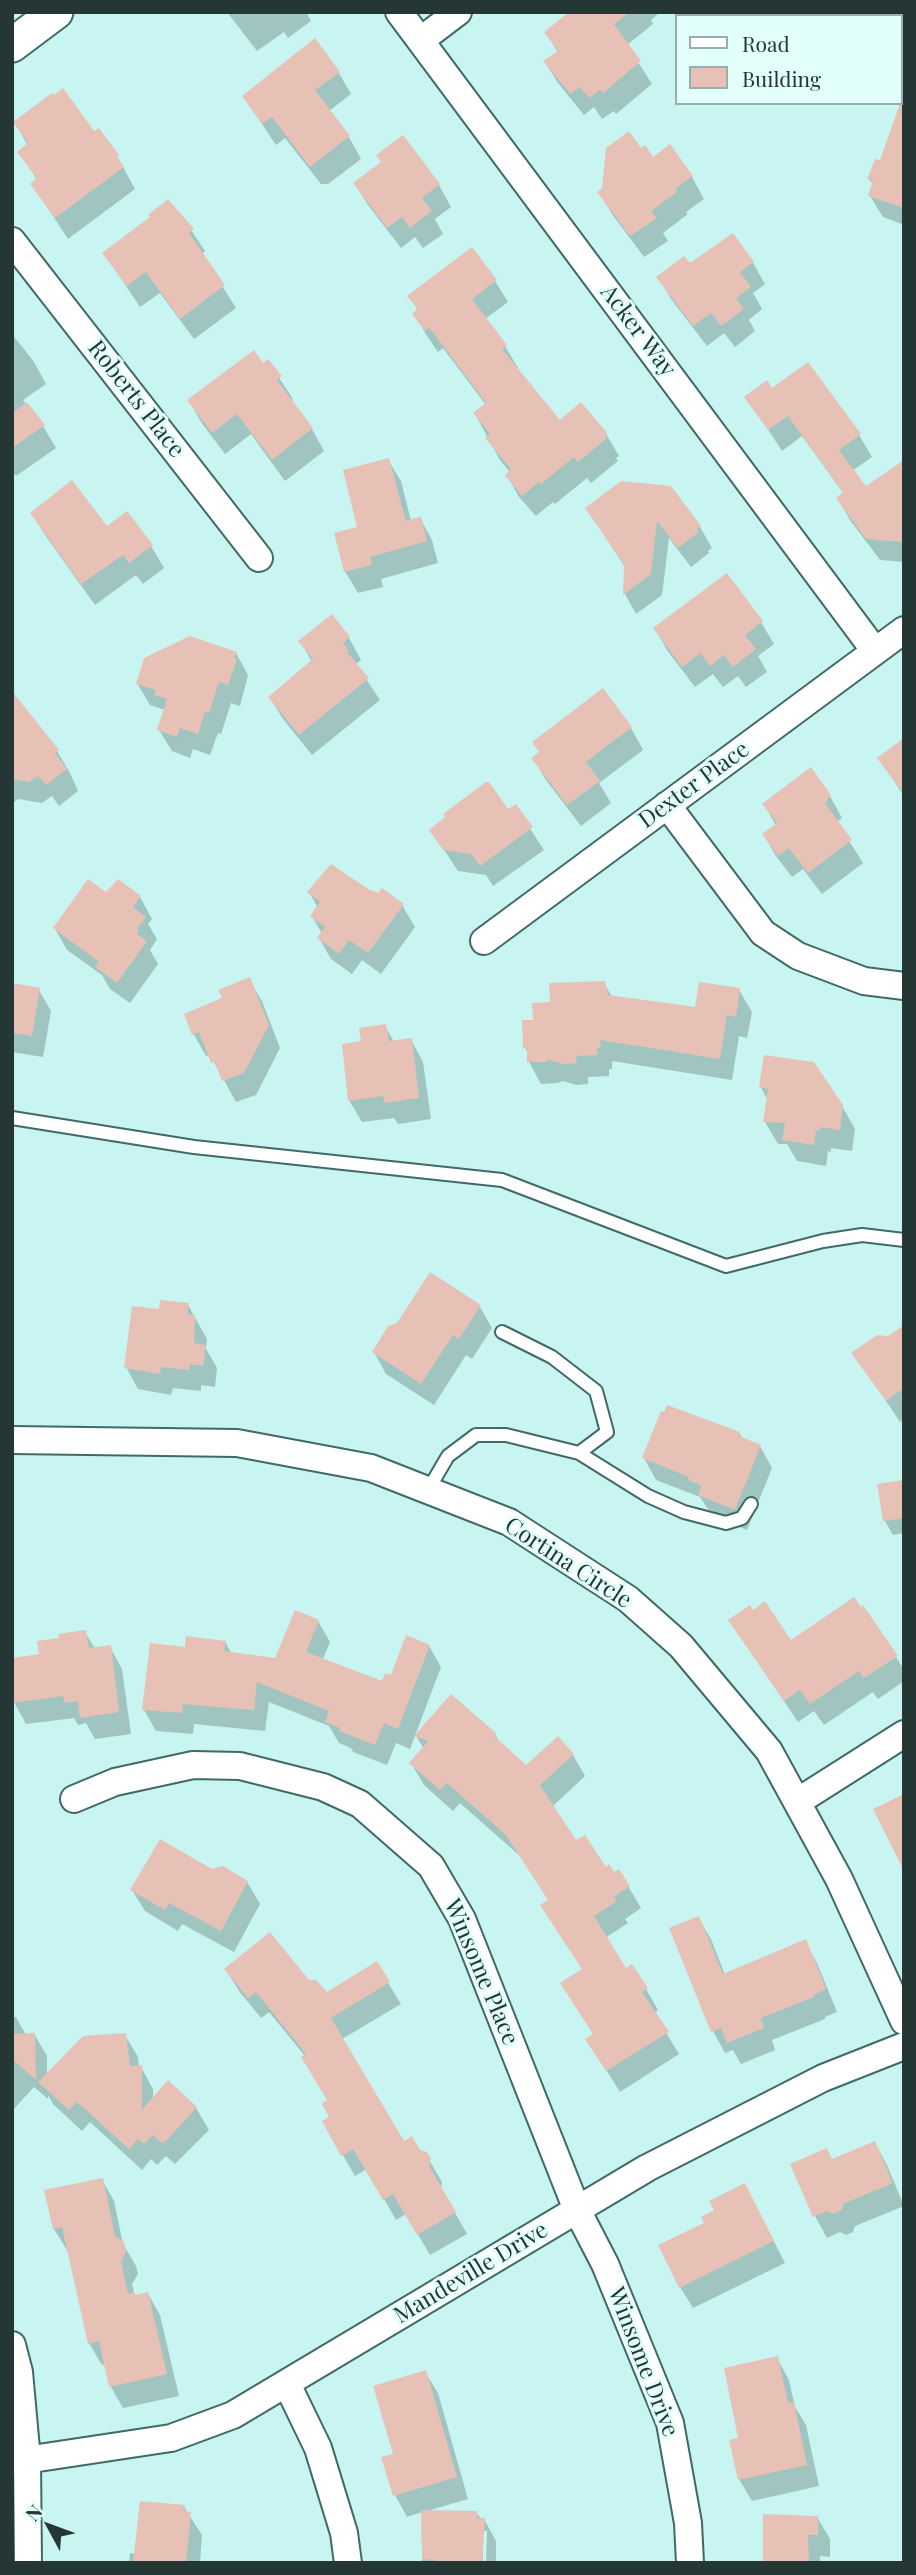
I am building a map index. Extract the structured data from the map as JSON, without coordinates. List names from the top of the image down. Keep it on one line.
{"streets":{"street":["Acker Way","Roberts Place","Dexter Place","Cortina Circle","Winsome Place","Mandeville Drive","Winsome Drive"]},"crossings":[["Acker Way","Dexter Place"],["Winsome Place","Mandeville Drive"],["Winsome Place","Winsome Drive"],["Mandeville Drive","Winsome Drive"]],"legend":["Road","Building"],"north":"top left"}
